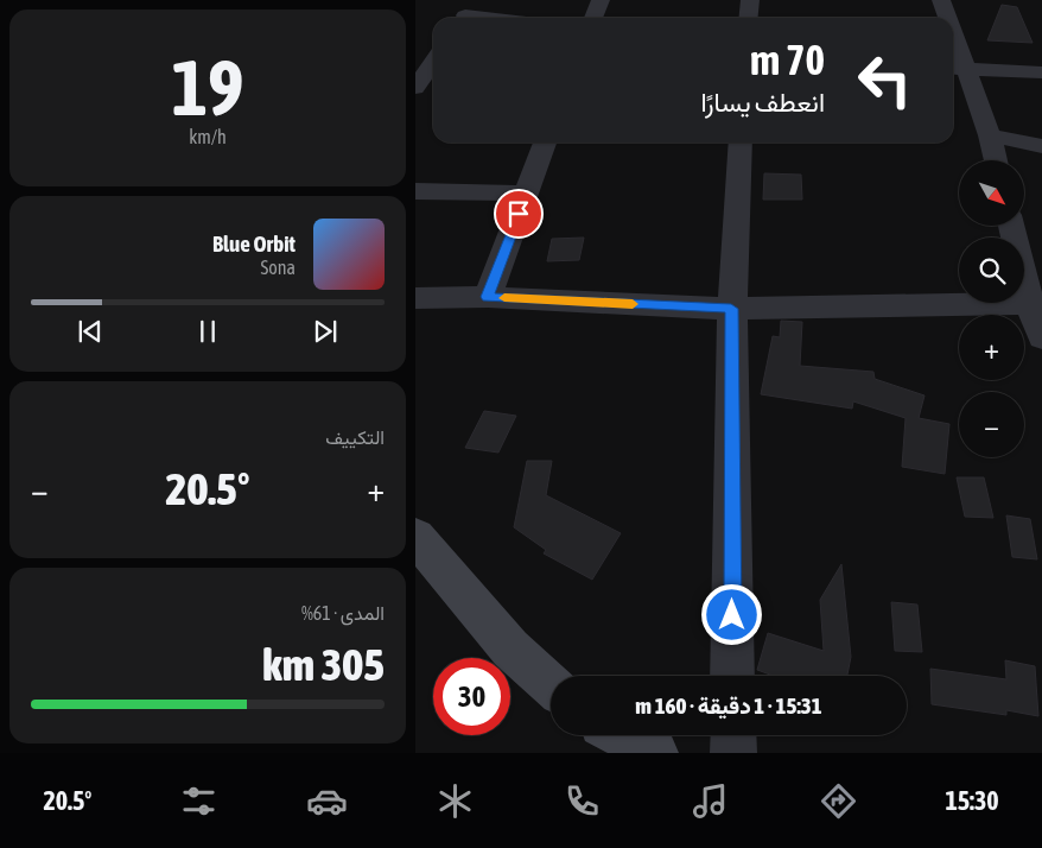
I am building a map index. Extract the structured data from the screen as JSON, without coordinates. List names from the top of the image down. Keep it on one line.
{"north":"bottom right","page":{"tile":[["19","km/h"],"التكييف",["المدى · 61%","305 km"]],"turn":["70 m","انعطف يسارًا"],"map_buttons":["+","−"],"song":["Blue Orbit","Sona"],"heat":["−","20.5°","+"],"limit":"30","trip":"15:31 · 1 دقيقة · 160 m","tabs":["15:30","20.5°"]}}
